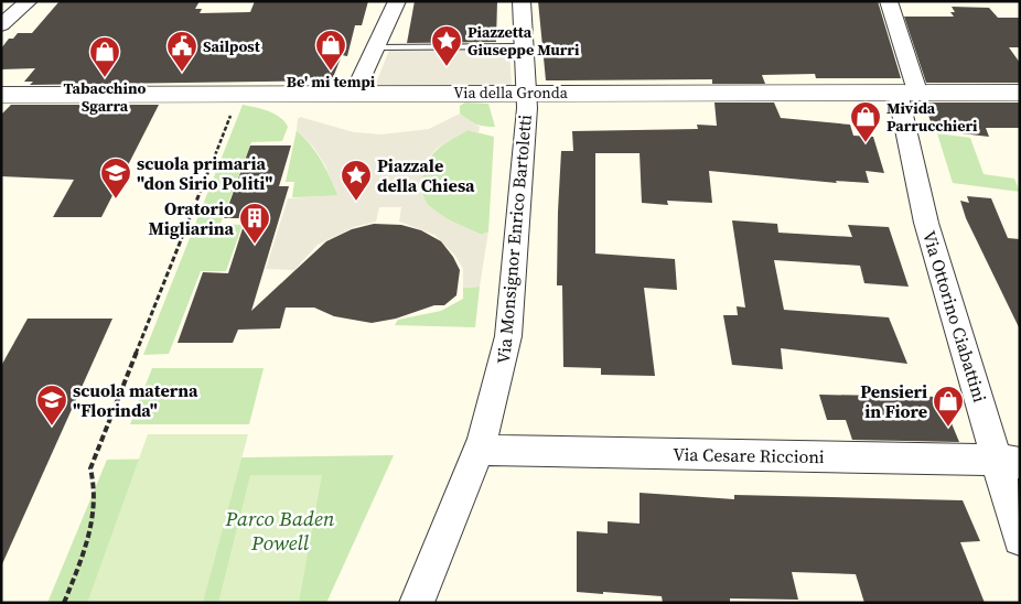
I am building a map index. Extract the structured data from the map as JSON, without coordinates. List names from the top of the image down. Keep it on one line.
{"streets":{"street":["Via della Gronda","Via Monsignor Enrico Bartoletti","Via Ottorino Ciabattini","Via Cesare Riccioni"]},"crossings":[["Via della Gronda","Via Monsignor Enrico Bartoletti"],["Via della Gronda","Via Ottorino Ciabattini"],["Via Monsignor Enrico Bartoletti","Via Cesare Riccioni"],["Via Ottorino Ciabattini","Via Cesare Riccioni"]],"parks":["Parco Baden Powell"],"places":{"place":["Piazzetta Giuseppe Murri","Piazzale della Chiesa"],"shop":["Be' mi tempi","Tabacchino Sgarra","Mivida Parrucchieri","Pensieri in Fiore"],"public building":["Sailpost"],"school or university":["scuola primaria \"don Sirio Politi\"","scuola materna \"Florinda\""],"building":["Oratorio Migliarina"]}}
